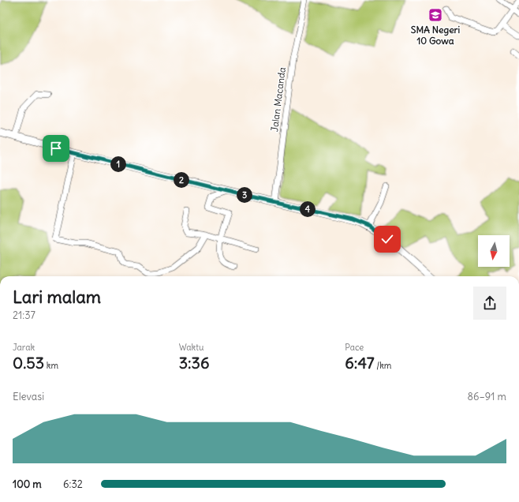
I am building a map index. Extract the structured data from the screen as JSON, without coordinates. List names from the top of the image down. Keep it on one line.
{"streets":{"street":["Jalan Macanda"]},"places":{"school or university":["SMA Negeri 10 Gowa"]},"north":"bottom","page":{"pins":["1","2","3","4"],"heading":["Lari malam","21:37"],"stats":[["Jarak","0.53 km"],["Waktu","3:36"],["Pace","6:47 /km"]],"chart":["Elevasi","86–91 m"],"list":[{"name":"100 m","note":"6:32"}]}}
